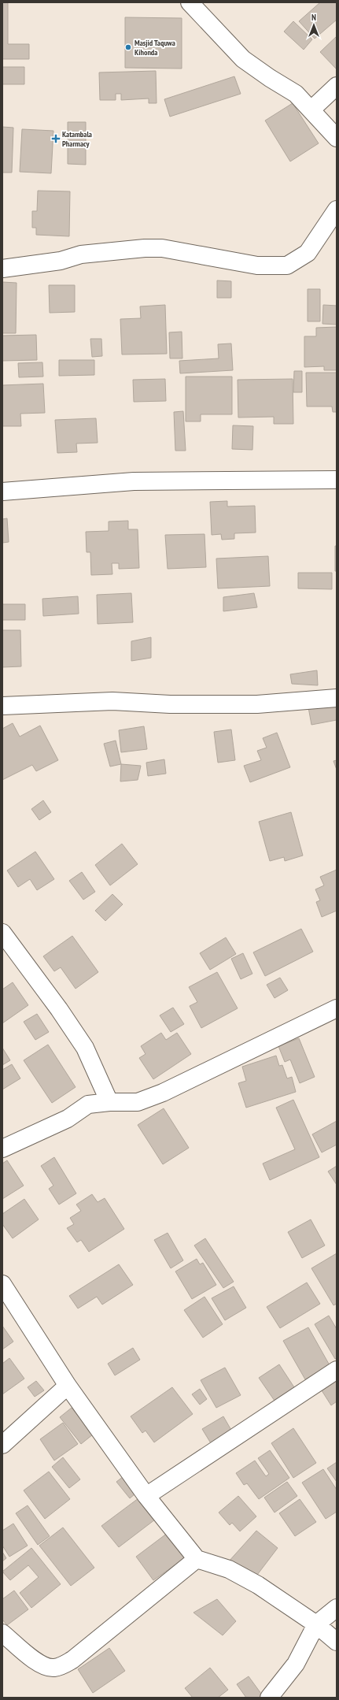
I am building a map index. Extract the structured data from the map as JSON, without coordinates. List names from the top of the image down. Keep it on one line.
{"places":{"other":["Masjid Taquwa Kihonda"],"health":["Katambala Pharmacy"]},"north":"top"}
